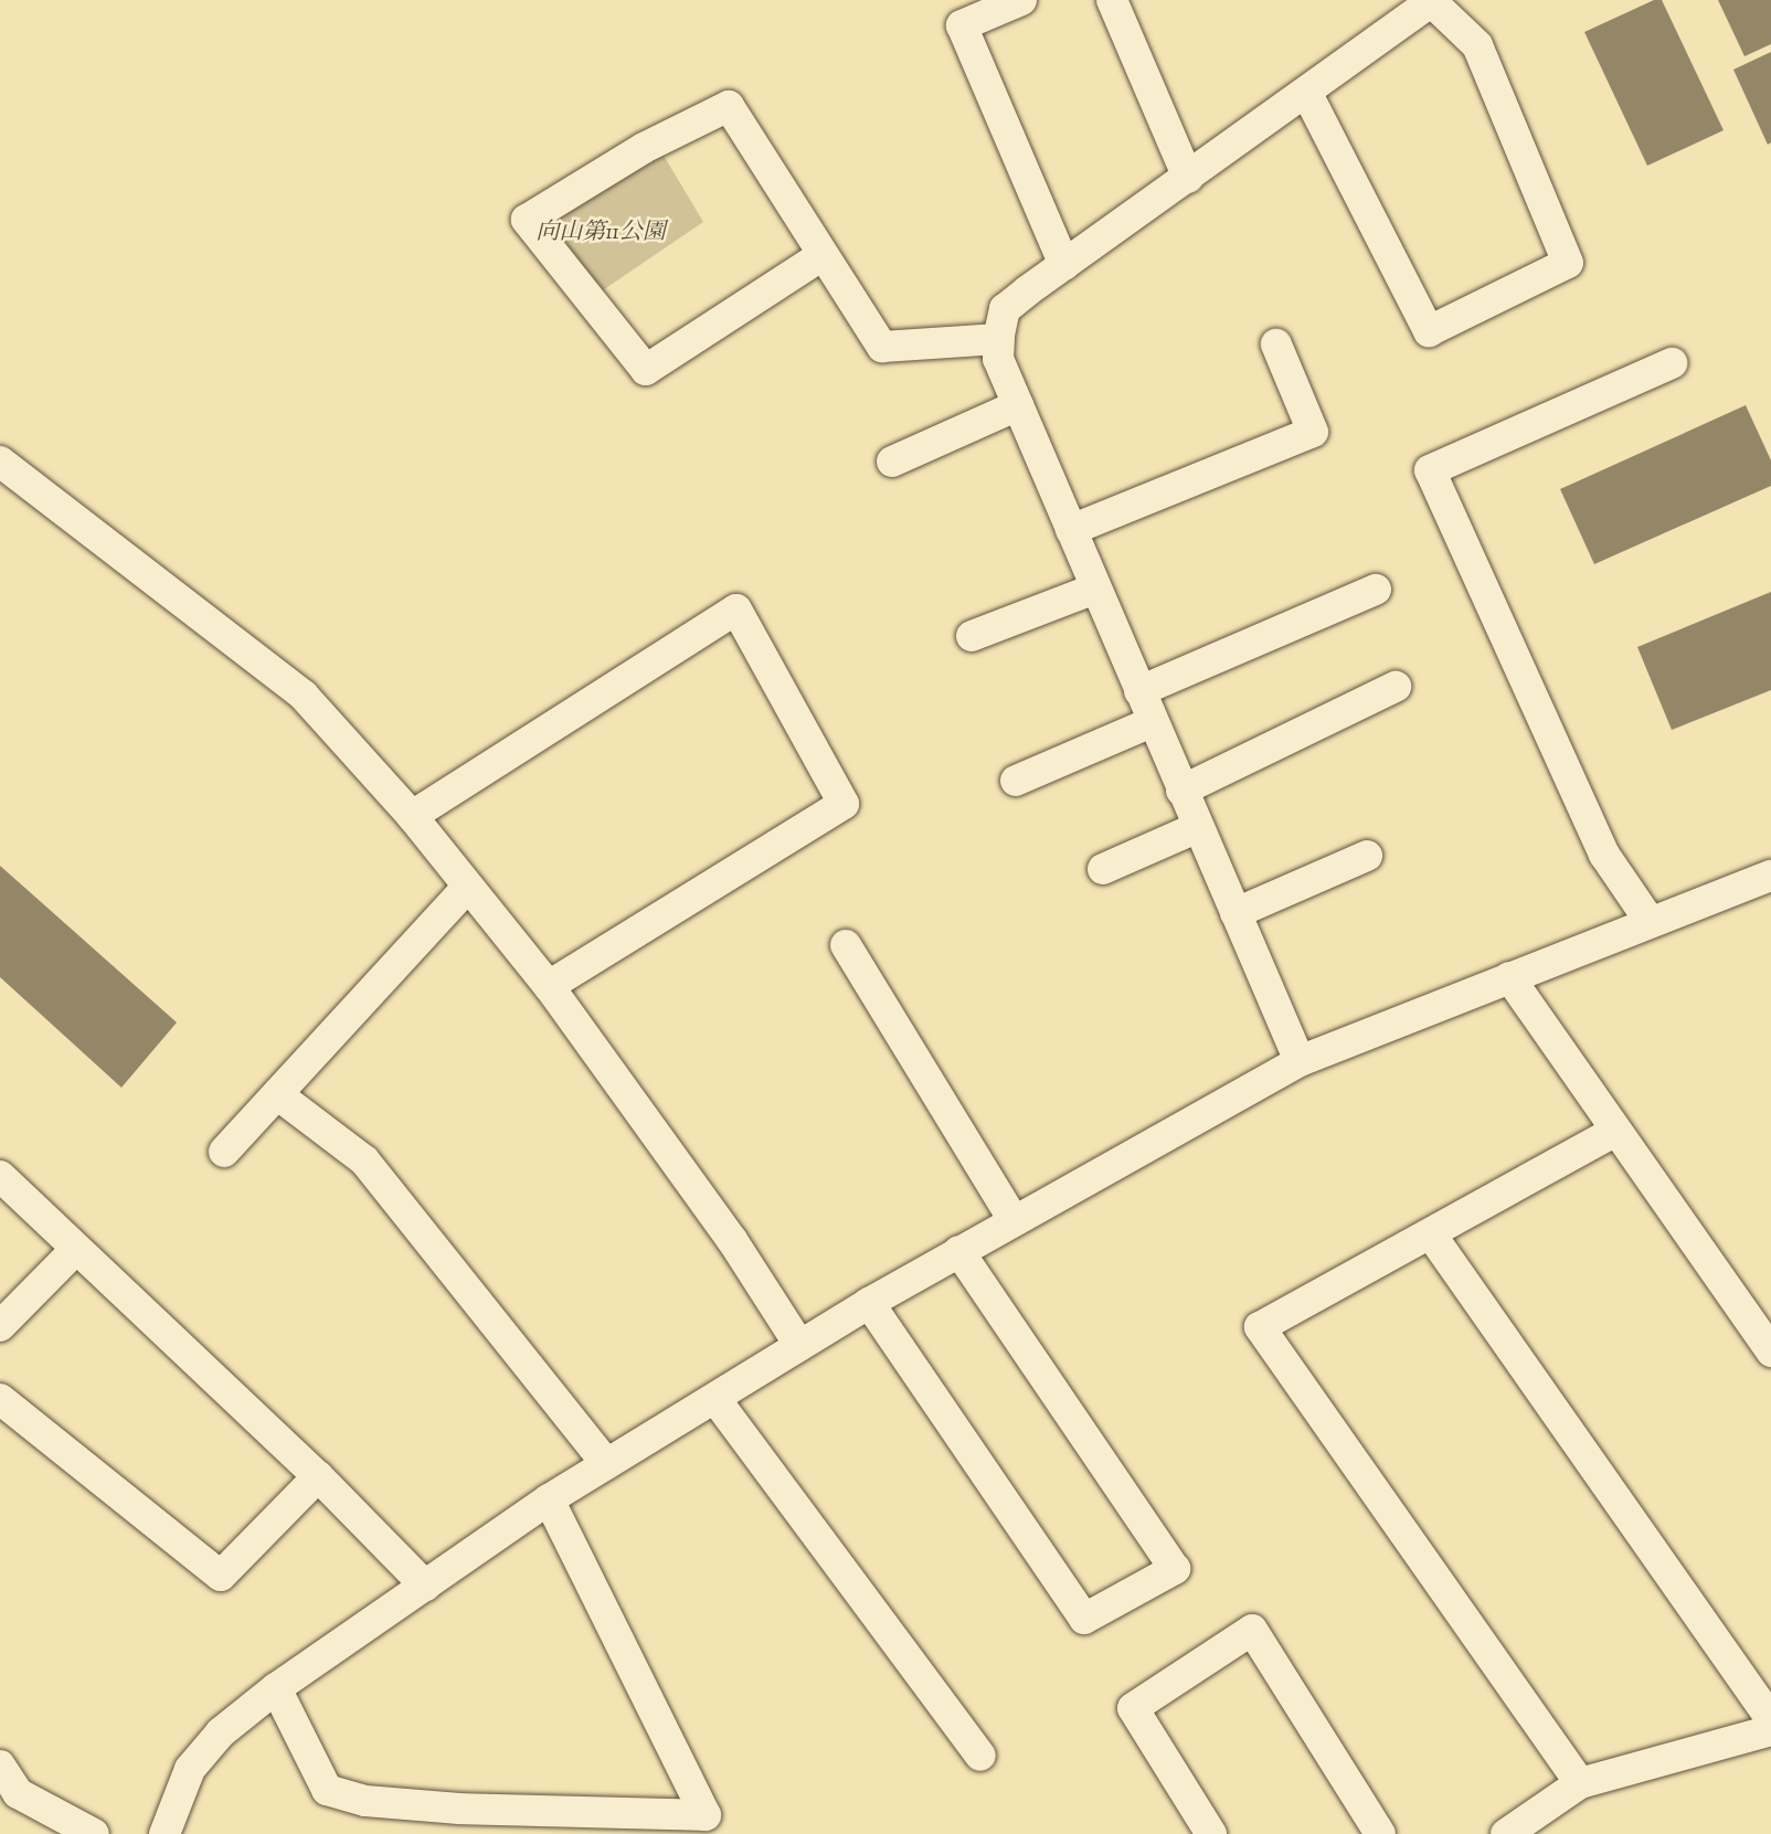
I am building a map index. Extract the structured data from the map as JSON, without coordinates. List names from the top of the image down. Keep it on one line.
{"parks":["向山第11公園"]}
